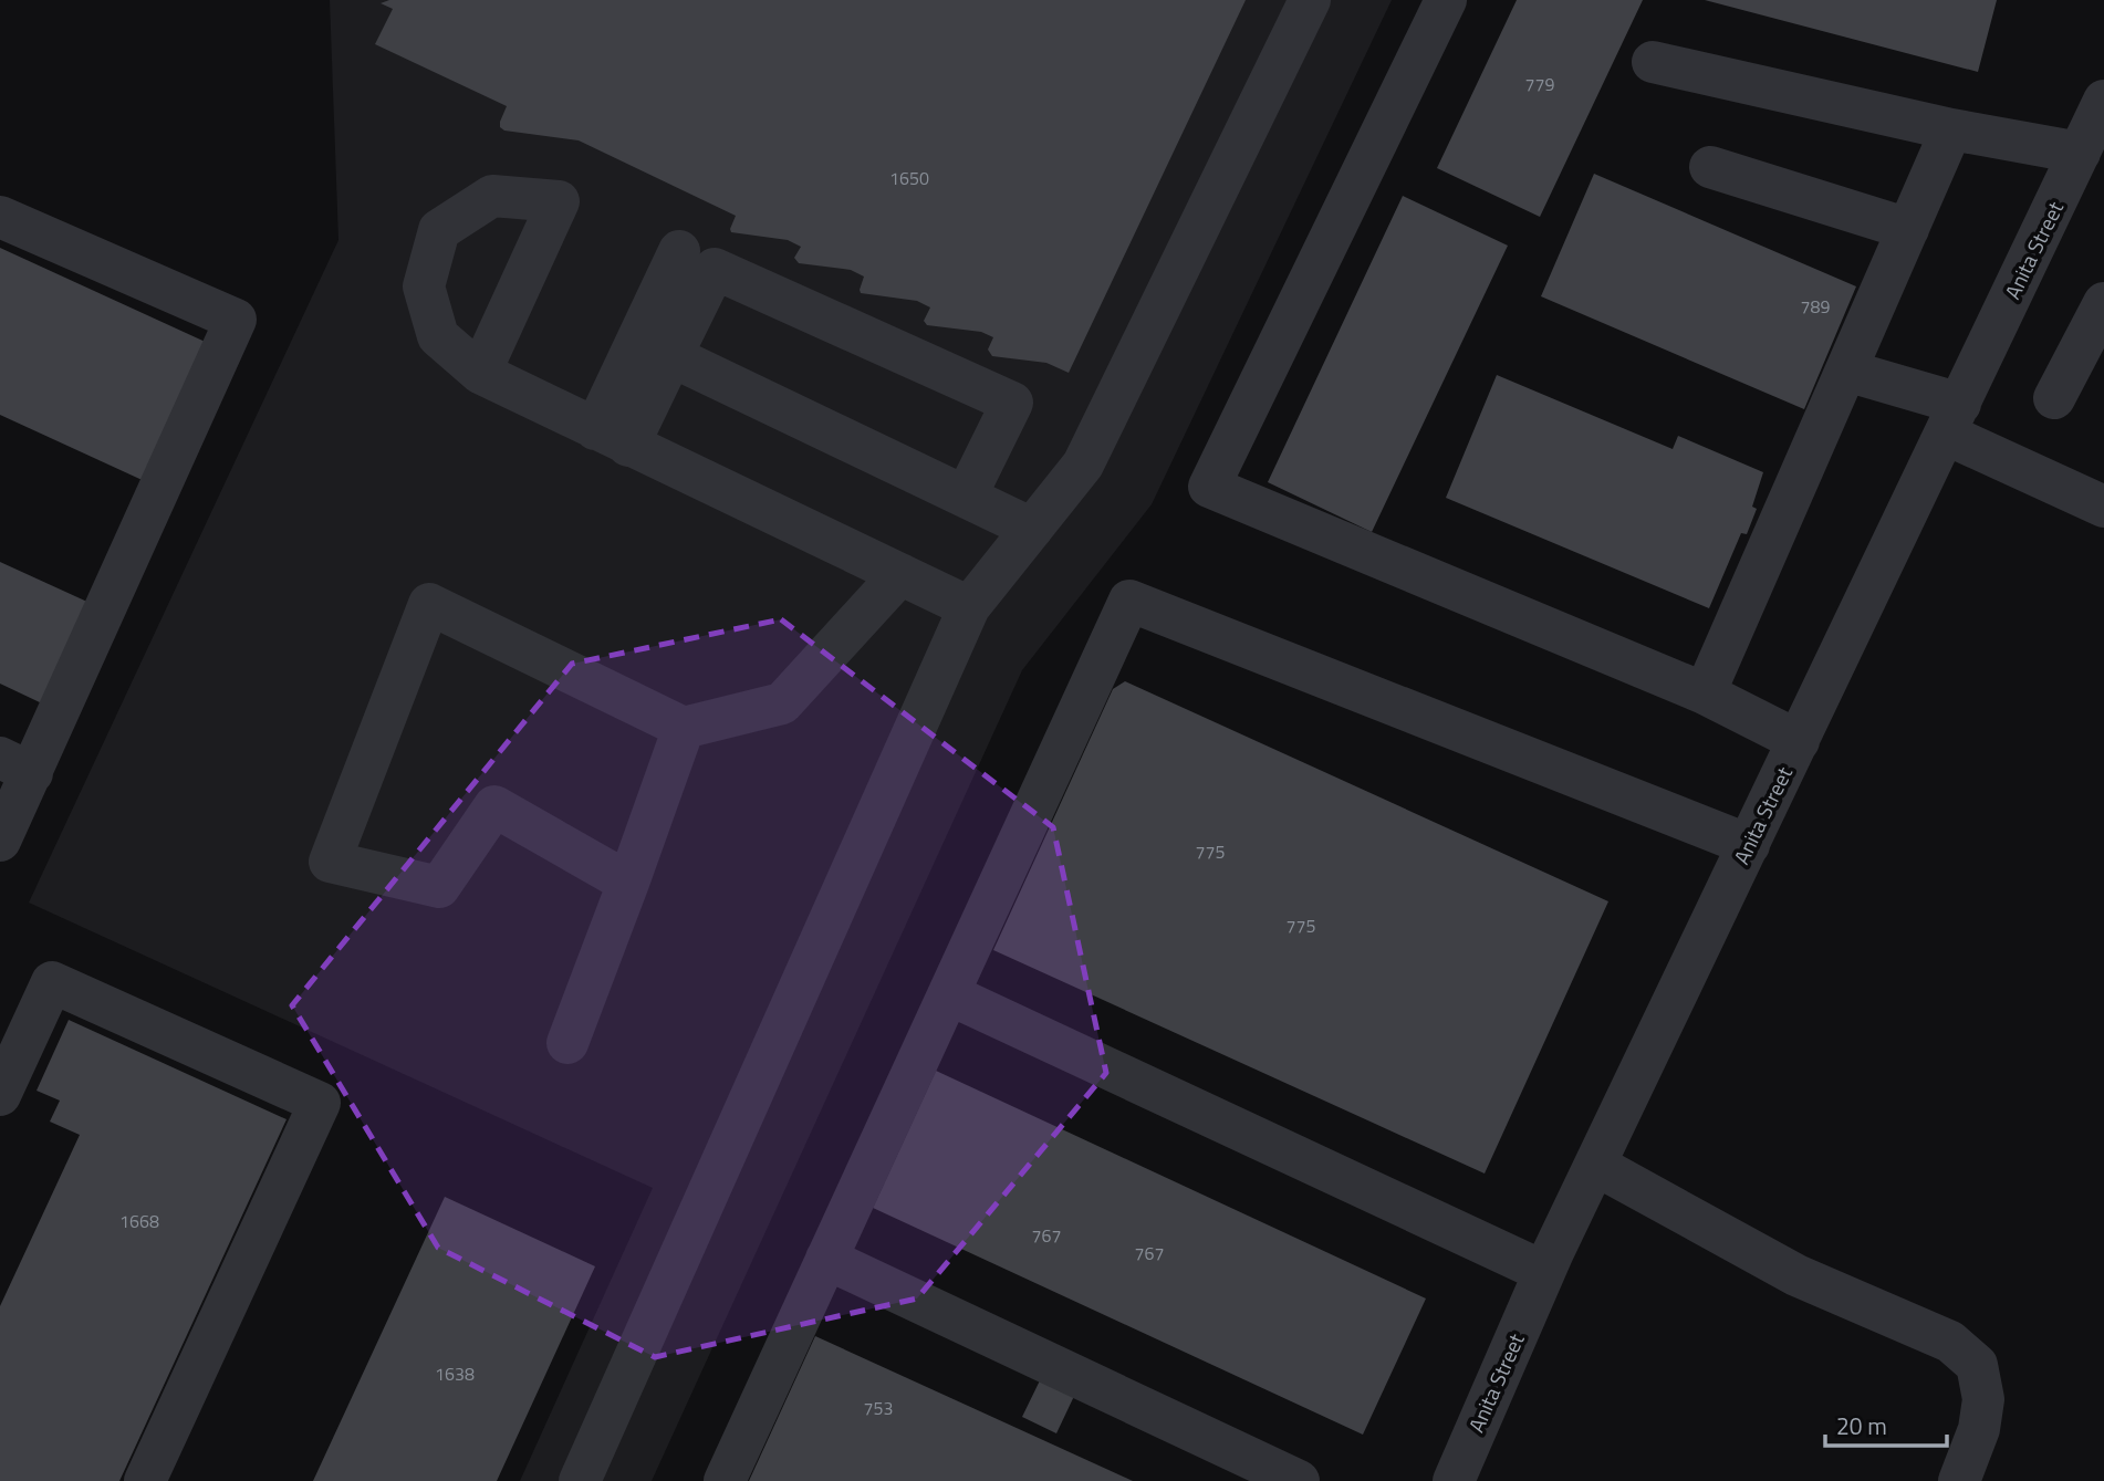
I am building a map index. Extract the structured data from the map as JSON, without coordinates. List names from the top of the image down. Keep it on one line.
{"streets":{"street":["Anita Street"]},"house_numbers":["779","1650","789","775","775","1668","767","767","1638","753"],"scale_bar":"20 m"}
